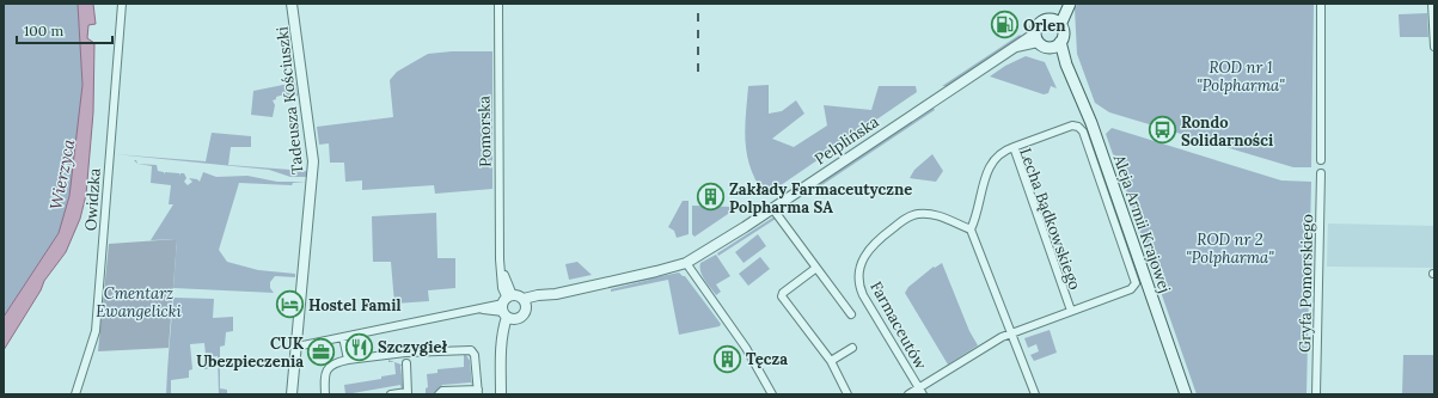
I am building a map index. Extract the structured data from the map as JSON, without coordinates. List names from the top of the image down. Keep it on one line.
{"streets":{"main road":["Aleja Armii Krajowej"],"street":["Tadeusza Kościuszki","Pomorska","Pelplińska","Owidzka","Lecha Bądkowskiego","Gryfa Pomorskiego","Farmaceutów"]},"crossings":[["Pomorska","Pelplińska"],["Pelplińska","Aleja Armii Krajowej"],["Lecha Bądkowskiego","Aleja Armii Krajowej"],["Lecha Bądkowskiego","Farmaceutów"]],"water":["Wierzyca"],"parks":["ROD nr 1 \"Polpharma\"","ROD nr 2 \"Polpharma\"","Cmentarz Ewangelicki"],"places":{"fuel station":["Orlen"],"bus stop":["Rondo Solidarności"],"building":["Zakłady Farmaceutyczne Polpharma SA","Tęcza"],"hotel":["Hostel Famil"],"restaurant":["Szczygieł"],"office":["CUK Ubezpieczenia"]},"scale_bar":"100 m"}
